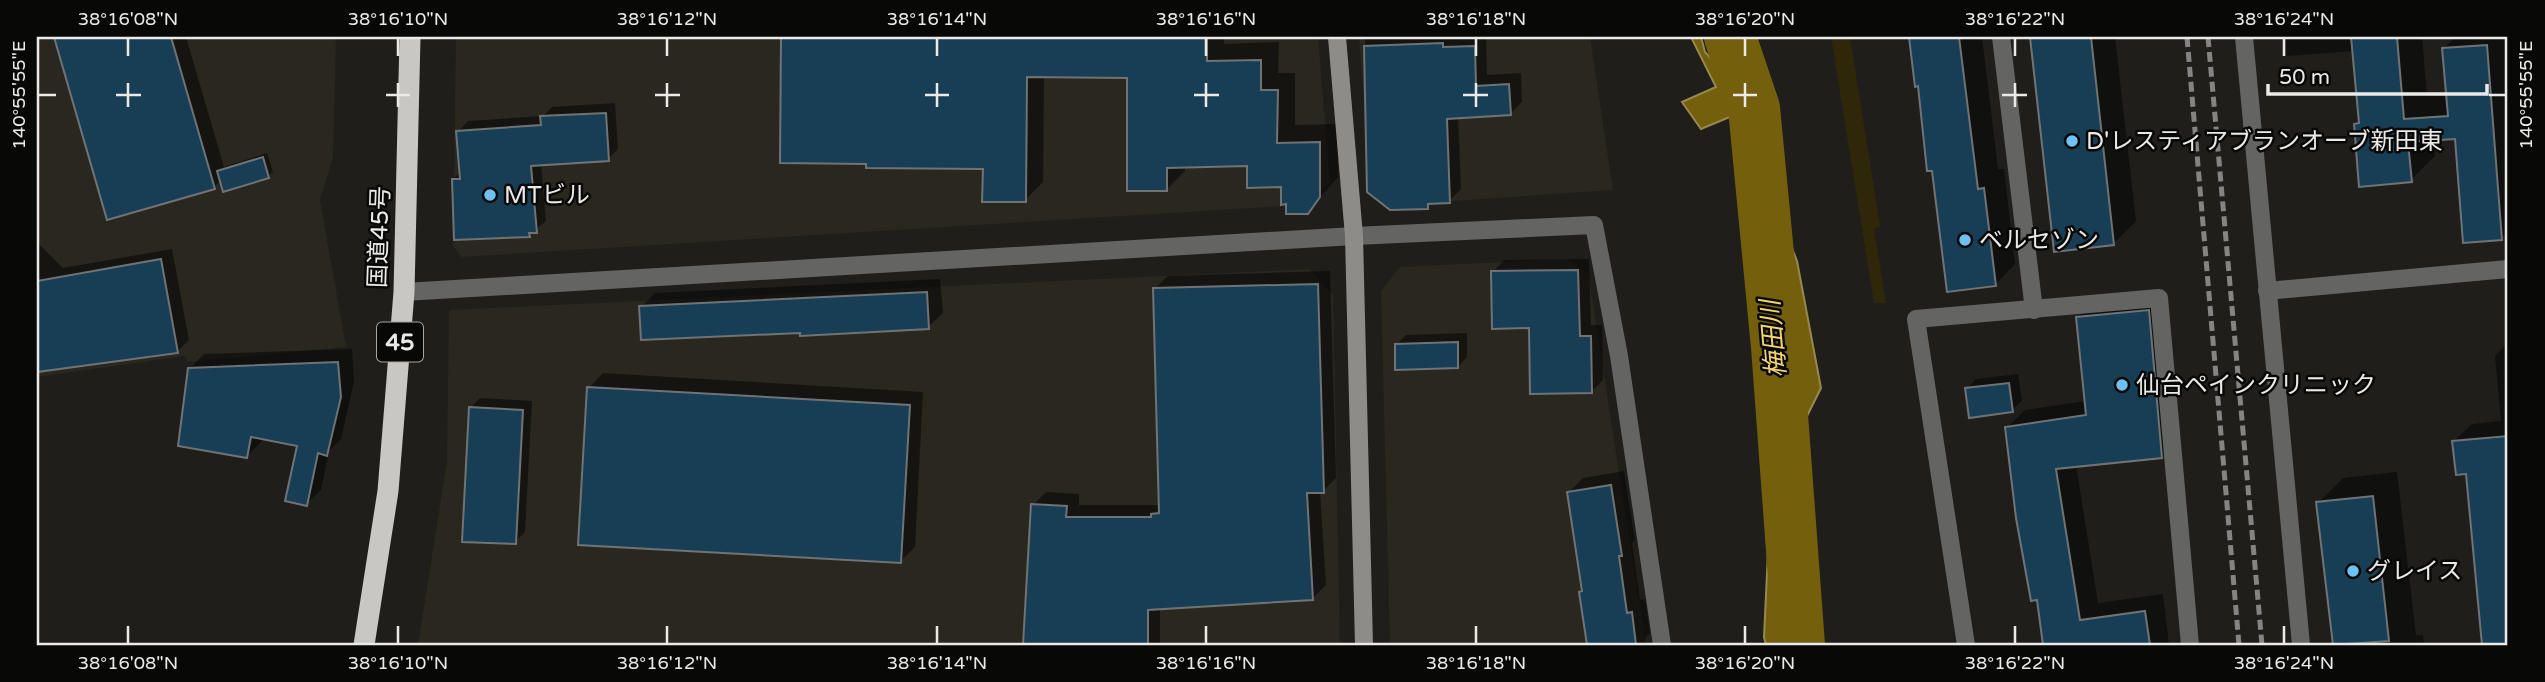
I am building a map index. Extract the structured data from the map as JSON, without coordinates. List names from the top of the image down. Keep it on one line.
{"streets":{"highway":["国道45号","45"]},"water":["梅田川"],"places":["D'レスティアブランオーブ新田東","MTビル","ベルセゾン","仙台ペインクリニック","グレイス"],"scale_bar":"50 m","coordinates":["38°16'08\"N","38°16'10\"N","38°16'12\"N","38°16'14\"N","38°16'16\"N","38°16'18\"N","38°16'20\"N","38°16'22\"N","38°16'24\"N","140°55'55\"E"]}
